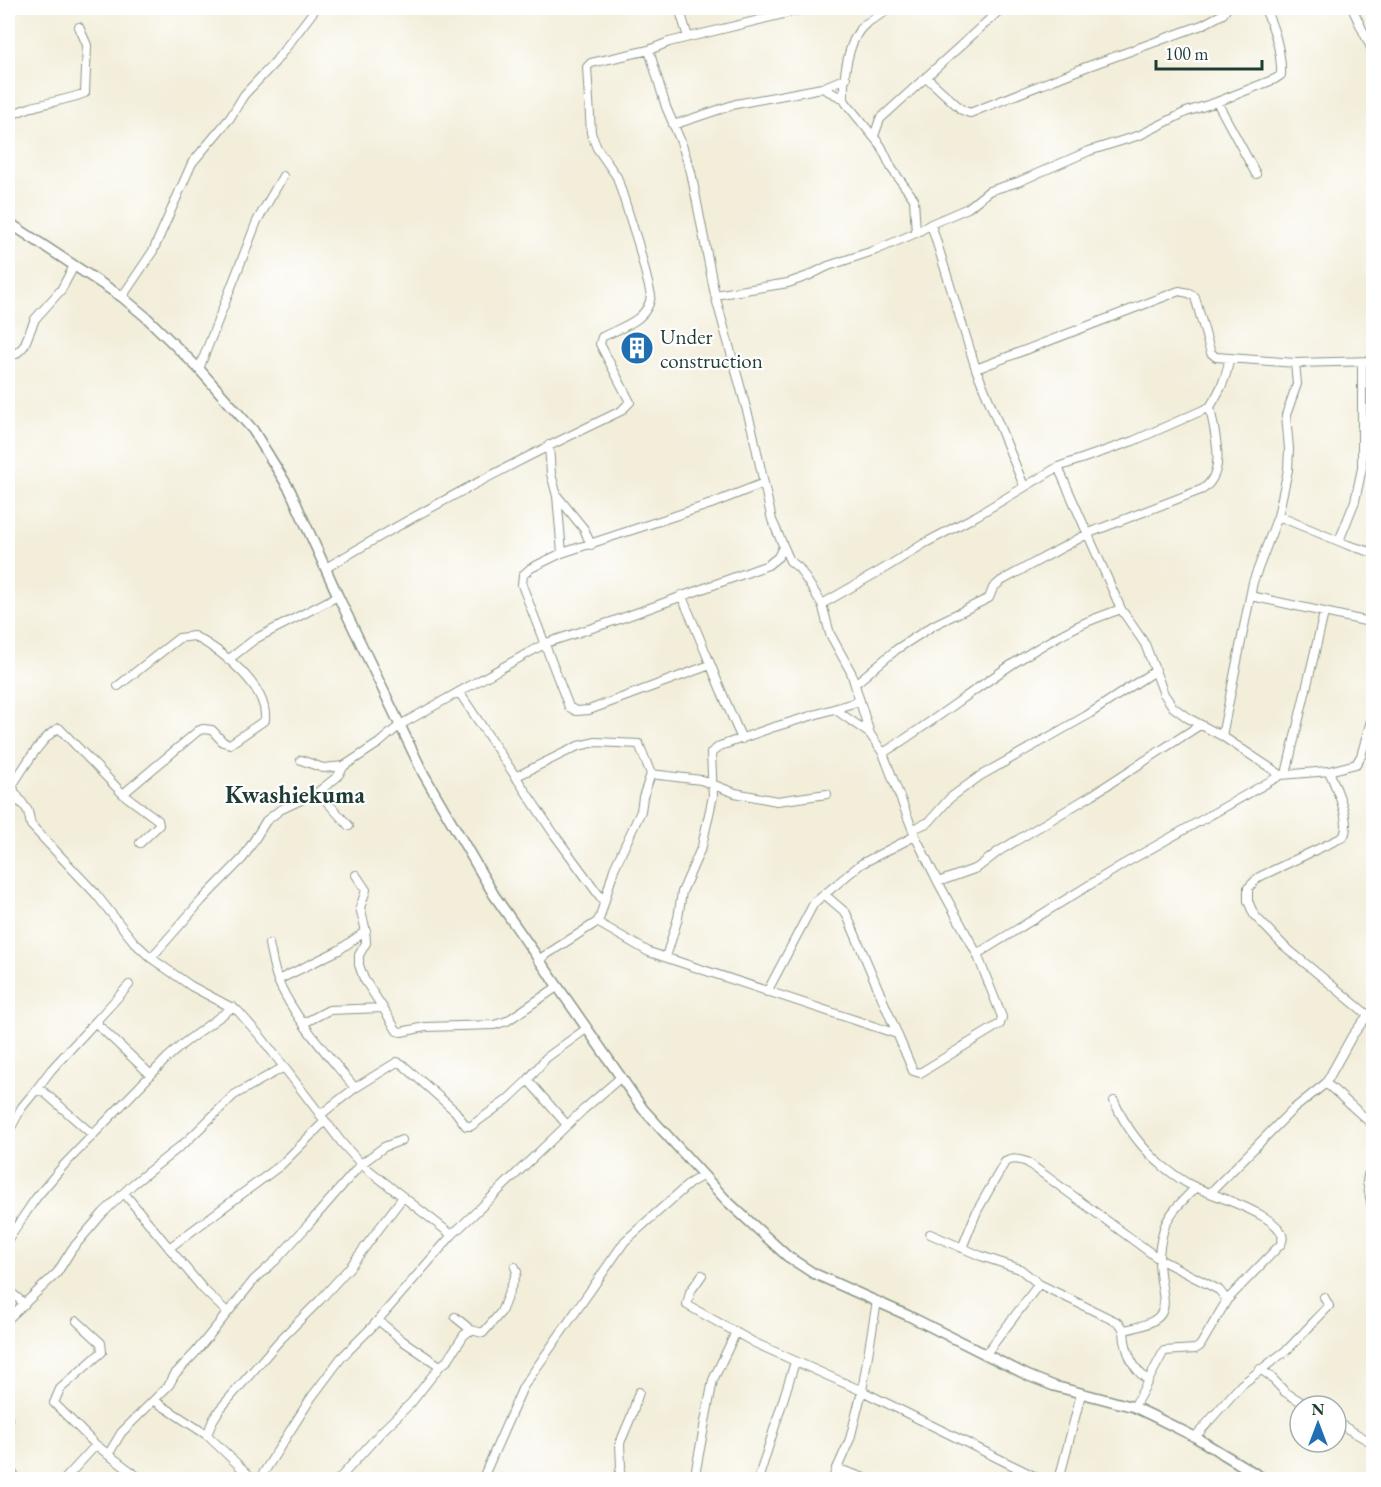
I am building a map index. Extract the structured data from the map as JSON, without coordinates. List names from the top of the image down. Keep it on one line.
{"districts":["Kwashiekuma"],"places":{"building":["Under construction"]},"scale_bar":"100 m","north":"top"}
